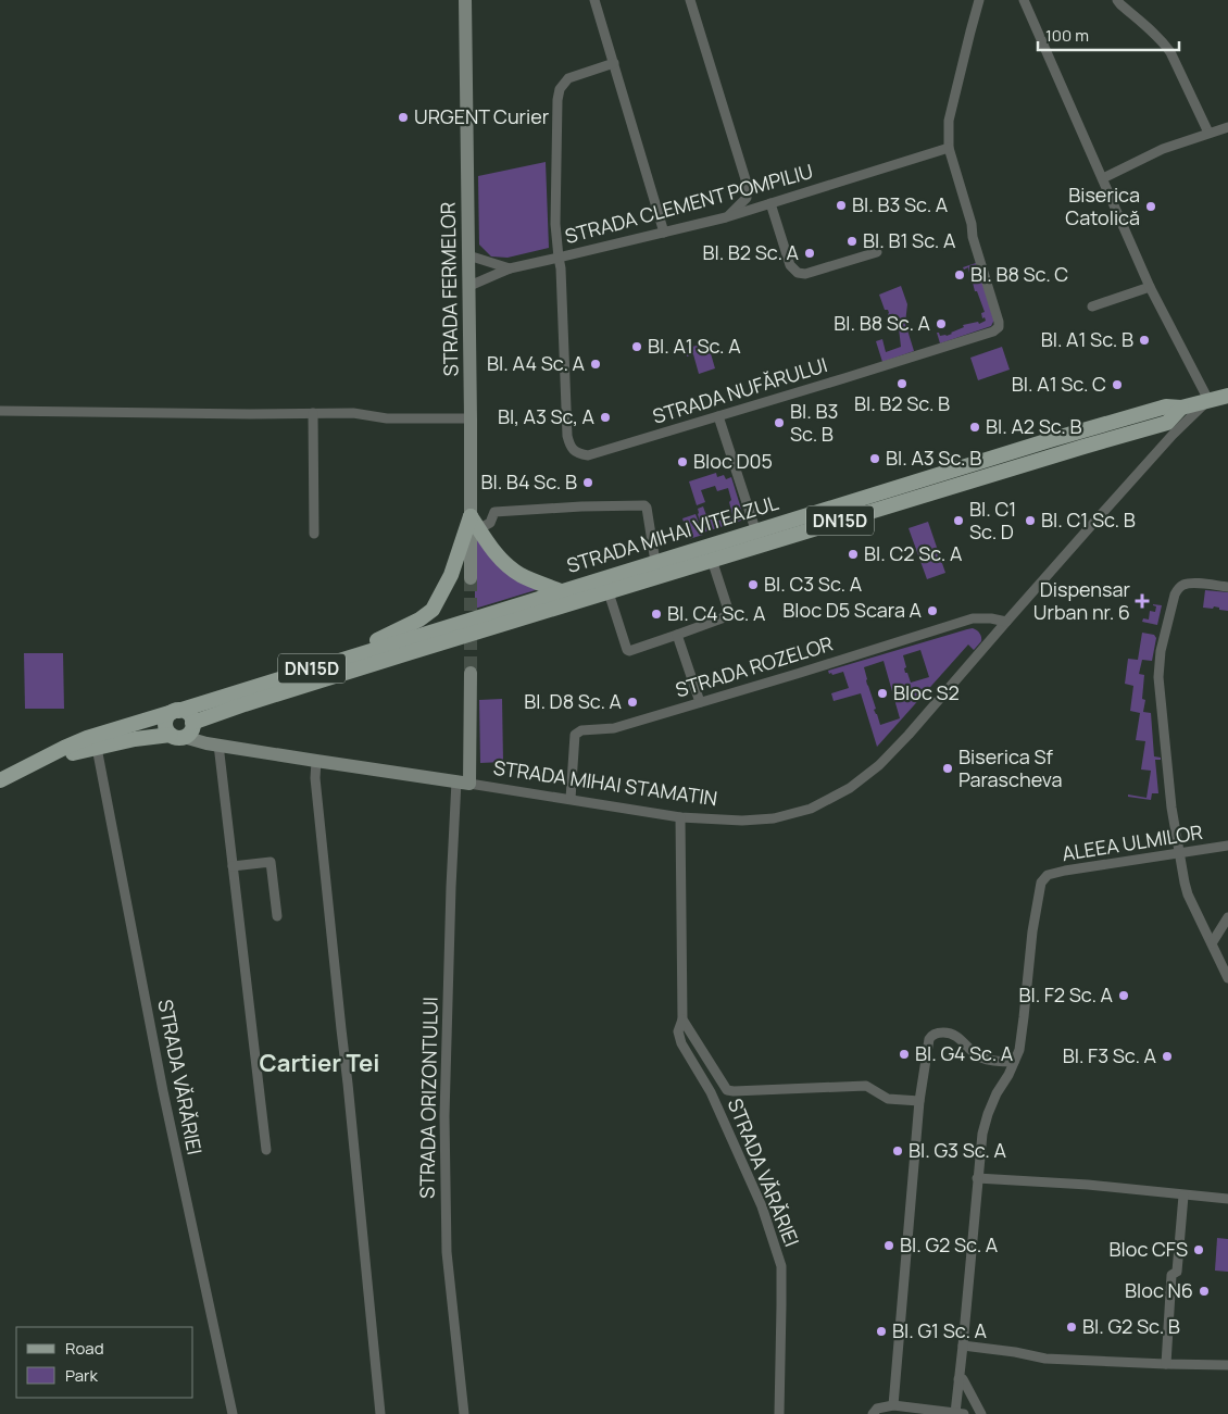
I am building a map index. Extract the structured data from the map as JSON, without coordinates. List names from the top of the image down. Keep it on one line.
{"streets":{"main road":["DN15D","STRADA MIHAI VITEAZUL"],"street":["STRADA CLEMENT POMPILIU","STRADA FERMELOR","STRADA NUFĂRULUI","STRADA ROZELOR","STRADA MIHAI STAMATIN","ALEEA ULMILOR","STRADA VĂRĂRIEI","STRADA ORIZONTULUI"]},"crossings":[["STRADA CLEMENT POMPILIU","STRADA FERMELOR"],["STRADA CLEMENT POMPILIU","STRADA NUFĂRULUI"],["STRADA MIHAI VITEAZUL","STRADA MIHAI STAMATIN"],["STRADA MIHAI VITEAZUL","STRADA VĂRĂRIEI"],["STRADA ROZELOR","STRADA MIHAI STAMATIN"],["STRADA MIHAI STAMATIN","STRADA VĂRĂRIEI"],["STRADA MIHAI STAMATIN","STRADA ORIZONTULUI"]],"districts":["Cartier Tei"],"places":{"other":["URGENT Curier","Bl. B3 Sc. A","Biserica Catolică","Bl. B1 Sc. A","Bl. B2 Sc. A","Bl. B8 Sc. C","Bl. B8 Sc. A","Bl. A1 Sc. B","Bl. A1 Sc. A","Bl. A4 Sc. A","Bl. B2 Sc. B","Bl. A1 Sc. C","Bl, A3 Sc, A","Bl. B3 Sc. B","Bl. A2 Sc. B","Bl. A3 Sc. B","Bloc D05","Bl. B4 Sc. B","Bl. C1 Sc. D","Bl. C1 Sc. B","Bl. C2 Sc. A","Bl. C3 Sc. A","Bloc D5 Scara A","Bl. C4 Sc. A","Bloc S2","Bl. D8 Sc. A","Biserica Sf Parascheva","Bl. F2 Sc. A","Bl. G4 Sc. A","Bl. F3 Sc. A","Bl. G3 Sc. A","Bl. G2 Sc. A","Bloc CFS","Bloc N6","Bl. G2 Sc. B","Bl. G1 Sc. A"],"health":["Dispensar Urban nr. 6"]},"legend":["Road","Park"],"scale_bar":"100 m"}
